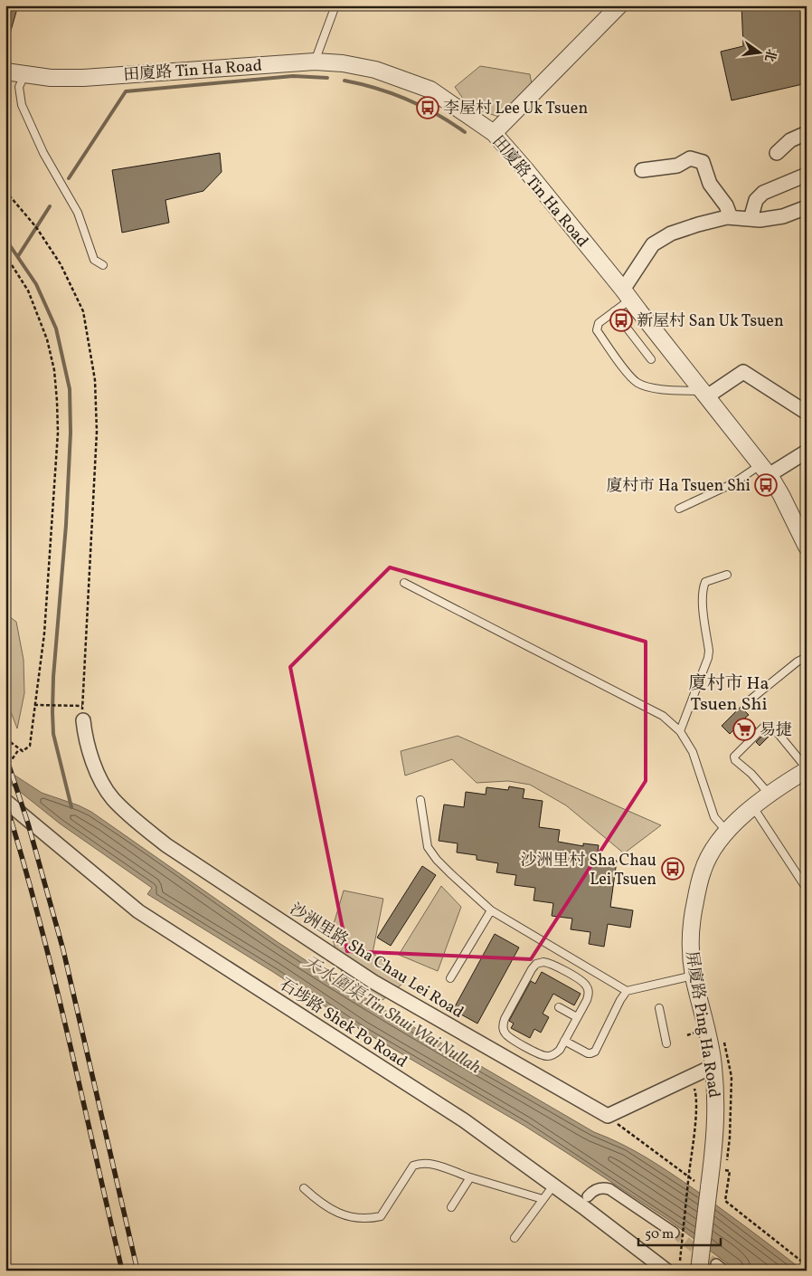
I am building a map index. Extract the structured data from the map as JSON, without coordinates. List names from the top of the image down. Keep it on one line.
{"streets":{"street":["田廈路 Tin Ha Road","沙洲里路 Sha Chau Lei Road","石埗路 Shek Po Road","屏廈路 Ping Ha Road"]},"districts":["廈村市 Ha Tsuen Shi"],"water":["天水圍渠 Tin Shui Wai Nullah"],"places":{"bus stop":["李屋村 Lee Uk Tsuen","新屋村 San Uk Tsuen","廈村市 Ha Tsuen Shi","沙洲里村 Sha Chau Lei Tsuen"],"supermarket":["易捷"]},"scale_bar":"50 m","north":"right"}
